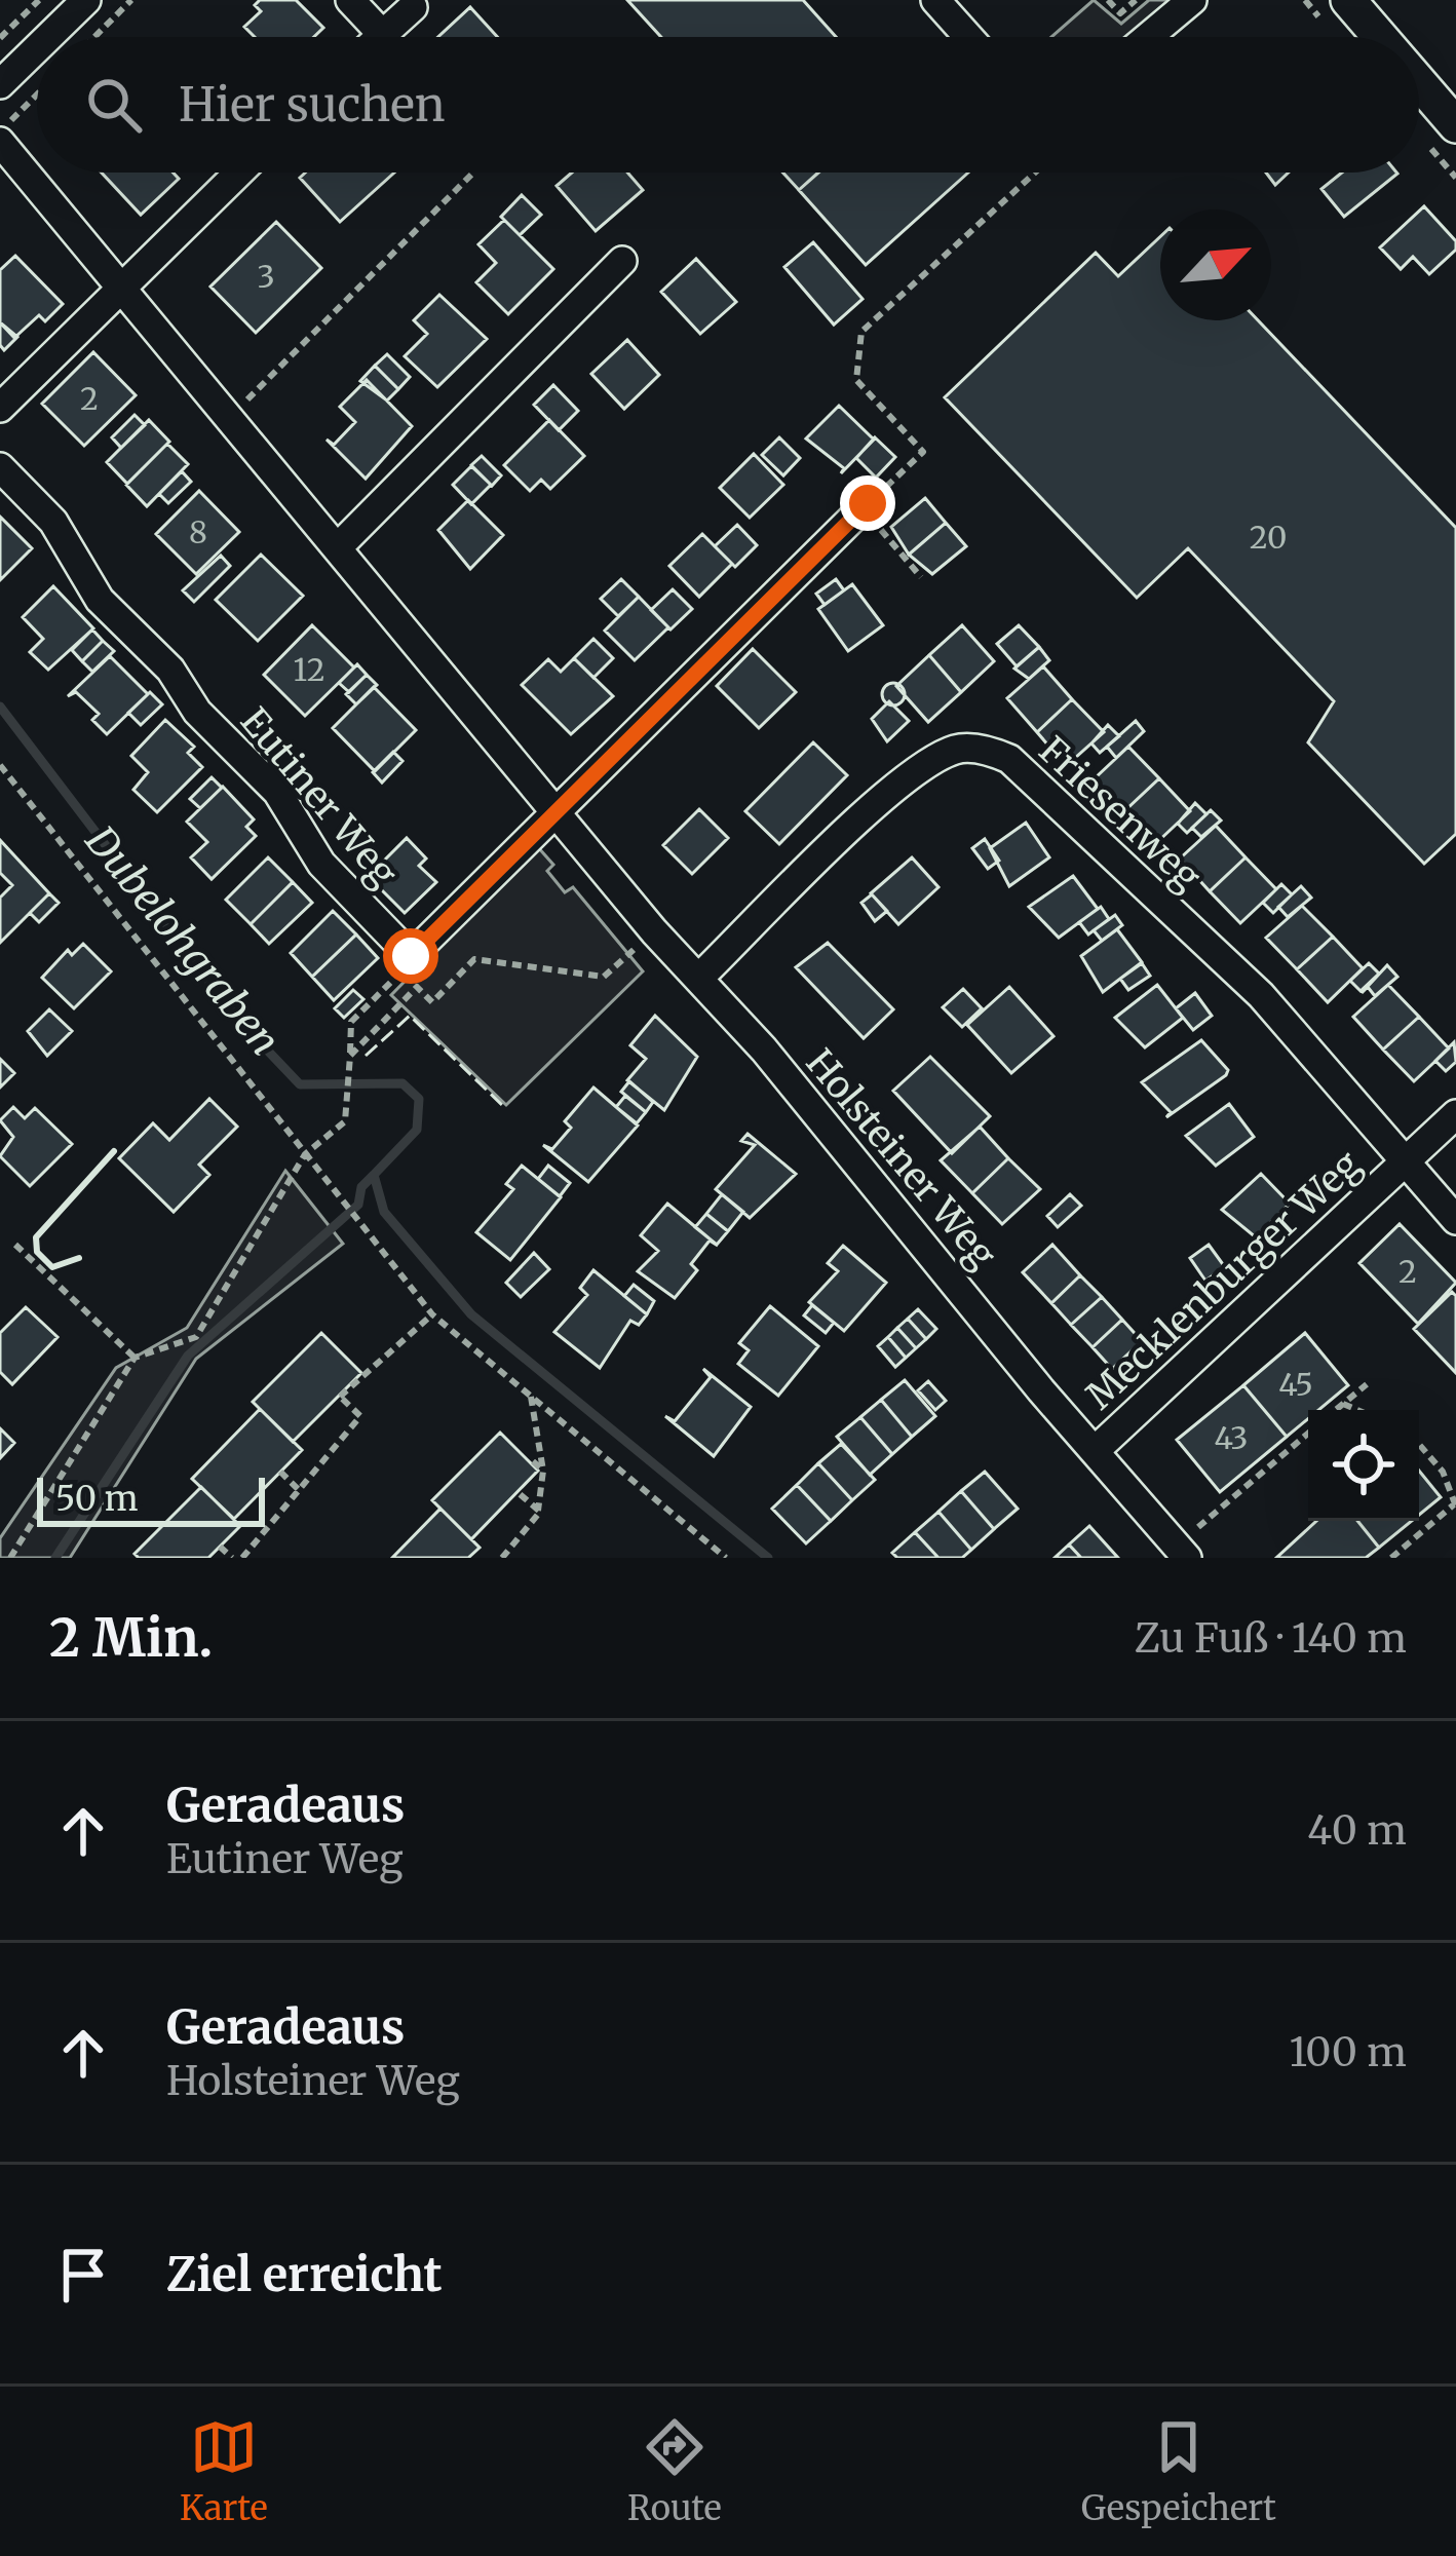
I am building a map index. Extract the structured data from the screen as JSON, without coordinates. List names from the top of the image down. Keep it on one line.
{"streets":{"street":["Eutiner Weg","Friesenweg","Holsteiner Weg","Mecklenburger Weg"]},"crossings":[["Friesenweg","Holsteiner Weg"],["Friesenweg","Mecklenburger Weg"],["Holsteiner Weg","Mecklenburger Weg"]],"water":["Dubelohgraben"],"house_numbers":["3","2","8","20","12","2","45","43"],"scale_bar":"50 m","north":"top right","page":{"search":"Hier suchen","scale":"50 m","heading":["2 Min.","Zu Fuß · 140 m"],"list":[["Geradeaus","Eutiner Weg","40 m"],["Geradeaus","Holsteiner Weg","100 m"],"Ziel erreicht"],"nav":["Karte","Route","Gespeichert"]}}
